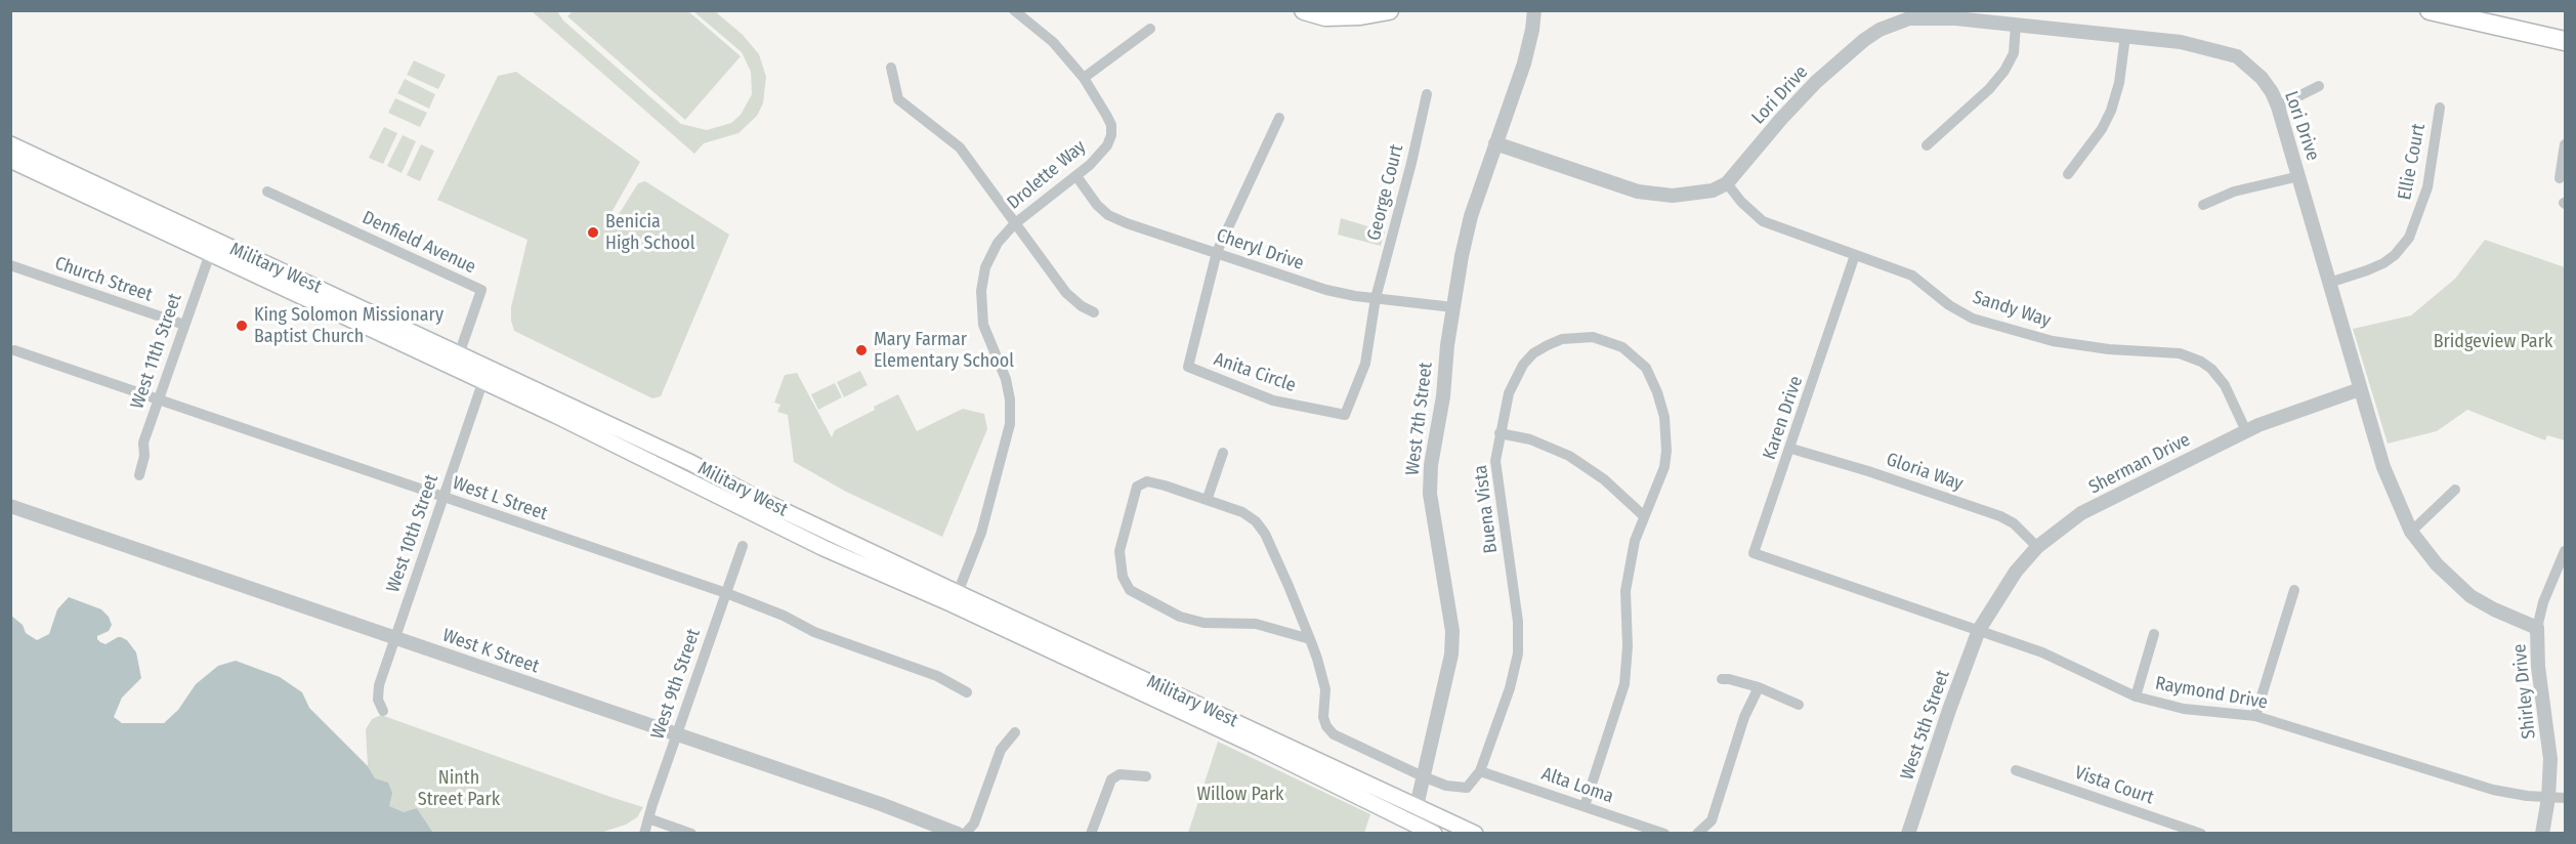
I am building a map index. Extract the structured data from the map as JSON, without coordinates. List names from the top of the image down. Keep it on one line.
{"streets":{"main road":["Military West"],"street":["Lori Drive","Ellie Court","Drolette Way","George Court","Denfield Avenue","Cheryl Drive","Church Street","Sandy Way","West 11th Street","Anita Circle","Karen Drive","West 7th Street","Sherman Drive","Gloria Way","West L Street","Buena Vista","West 10th Street","West K Street","West 9th Street","Shirley Drive","Raymond Drive","West 5th Street","Alta Loma","Vista Court"]},"crossings":[["Lori Drive","Ellie Court"],["Lori Drive","Sandy Way"],["Lori Drive","West 7th Street"],["Lori Drive","Sherman Drive"],["Lori Drive","Shirley Drive"],["Drolette Way","Cheryl Drive"],["Drolette Way","Military West"],["George Court","Cheryl Drive"],["George Court","Anita Circle"],["Denfield Avenue","Military West"],["Cheryl Drive","Anita Circle"],["Cheryl Drive","West 7th Street"],["Military West","West 11th Street"],["Military West","West 7th Street"],["Military West","West 10th Street"],["Church Street","West 11th Street"],["Sandy Way","Karen Drive"],["Sandy Way","Sherman Drive"],["West 11th Street","West L Street"],["Karen Drive","Gloria Way"],["Karen Drive","Raymond Drive"],["Sherman Drive","Gloria Way"],["Sherman Drive","Raymond Drive"],["Sherman Drive","West 5th Street"],["West L Street","West 10th Street"],["West L Street","West 9th Street"],["Buena Vista","Alta Loma"],["West 10th Street","West K Street"],["West K Street","West 9th Street"],["Shirley Drive","Raymond Drive"],["Raymond Drive","West 5th Street"]],"parks":["Bridgeview Park","Ninth Street Park","Willow Park"],"places":["Benicia High School","King Solomon Missionary Baptist Church","Mary Farmar Elementary School"]}
